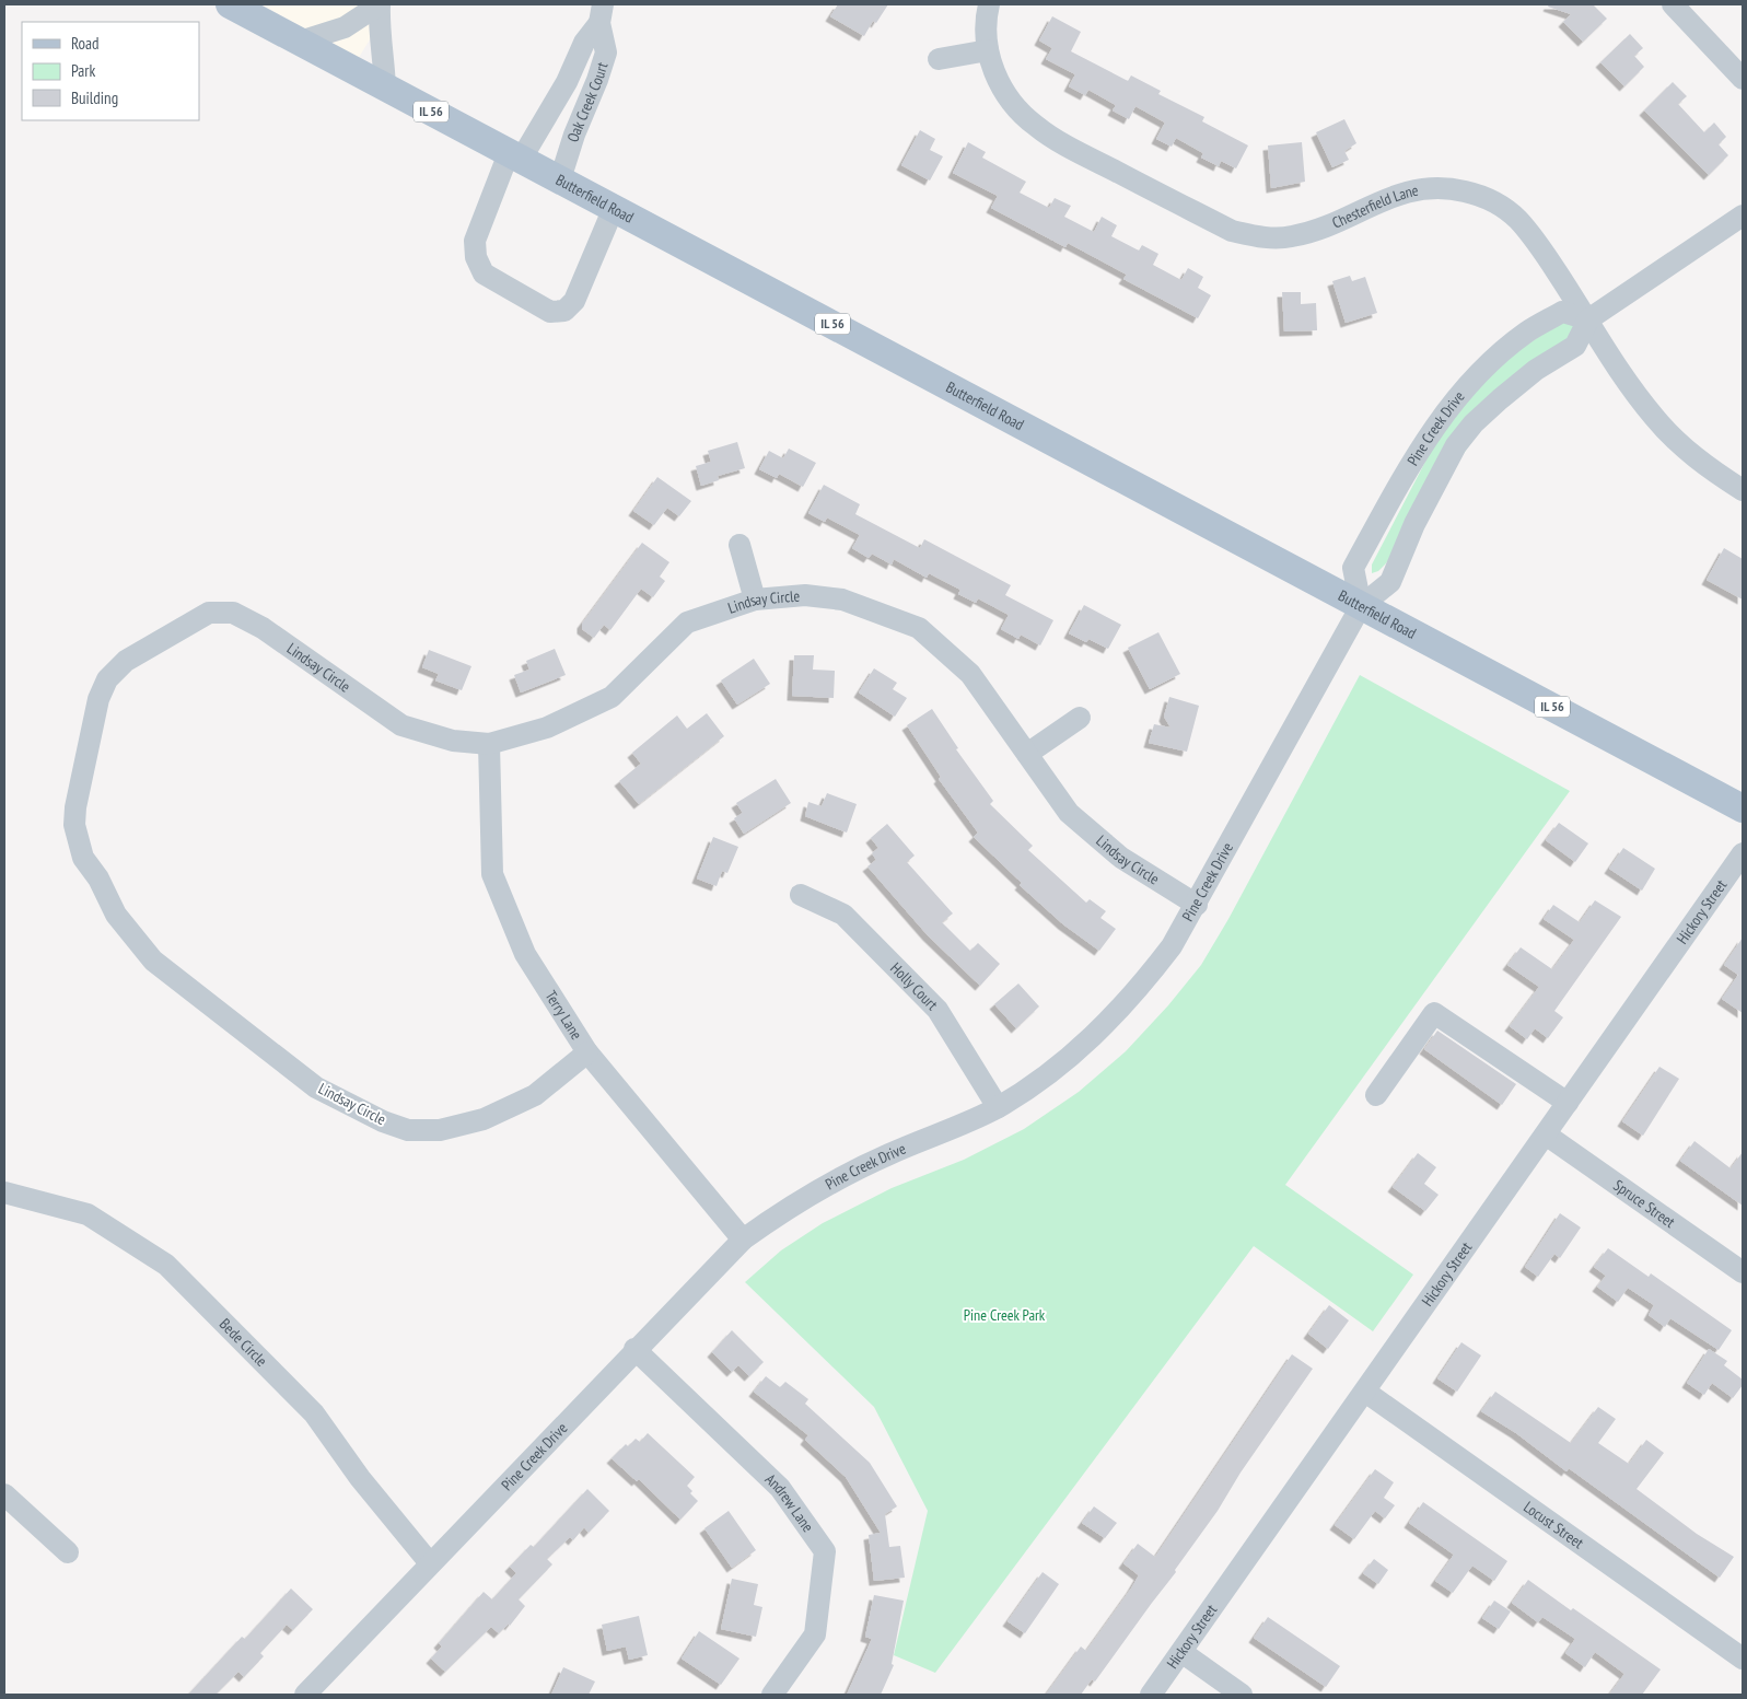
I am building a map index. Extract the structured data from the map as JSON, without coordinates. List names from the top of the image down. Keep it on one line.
{"streets":{"main road":["IL 56","Butterfield Road"],"street":["Oak Creek Court","Chesterfield Lane","Pine Creek Drive","Lindsay Circle","Hickory Street","Holly Court","Terry Lane","Spruce Street","Bede Circle","Andrew Lane","Locust Street"]},"crossings":[["Oak Creek Court","Butterfield Road"],["Butterfield Road","Pine Creek Drive"],["Chesterfield Lane","Pine Creek Drive"],["Pine Creek Drive","Lindsay Circle"],["Pine Creek Drive","Holly Court"],["Pine Creek Drive","Terry Lane"],["Pine Creek Drive","Bede Circle"],["Pine Creek Drive","Andrew Lane"],["Lindsay Circle","Terry Lane"],["Hickory Street","Spruce Street"],["Hickory Street","Locust Street"]],"parks":["Pine Creek Park"],"legend":["Road","Park","Building"]}
